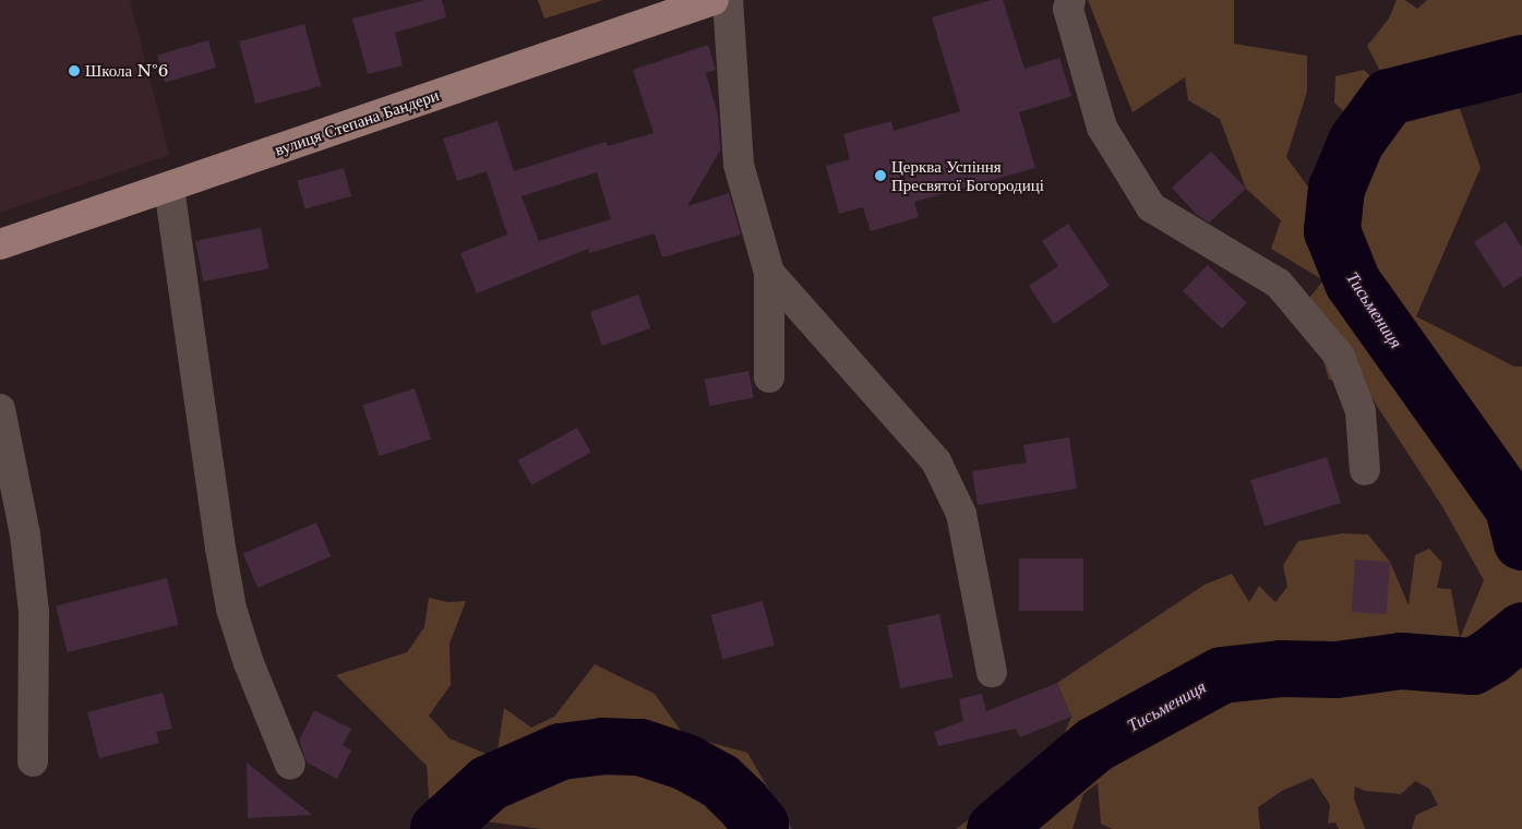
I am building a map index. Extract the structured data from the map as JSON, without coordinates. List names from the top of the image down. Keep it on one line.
{"streets":{"main road":["вулиця Степана Бандери"]},"water":["Тисьмениця"],"places":["Школа №6","Церква Успіння Пресвятої Богородиці"]}
